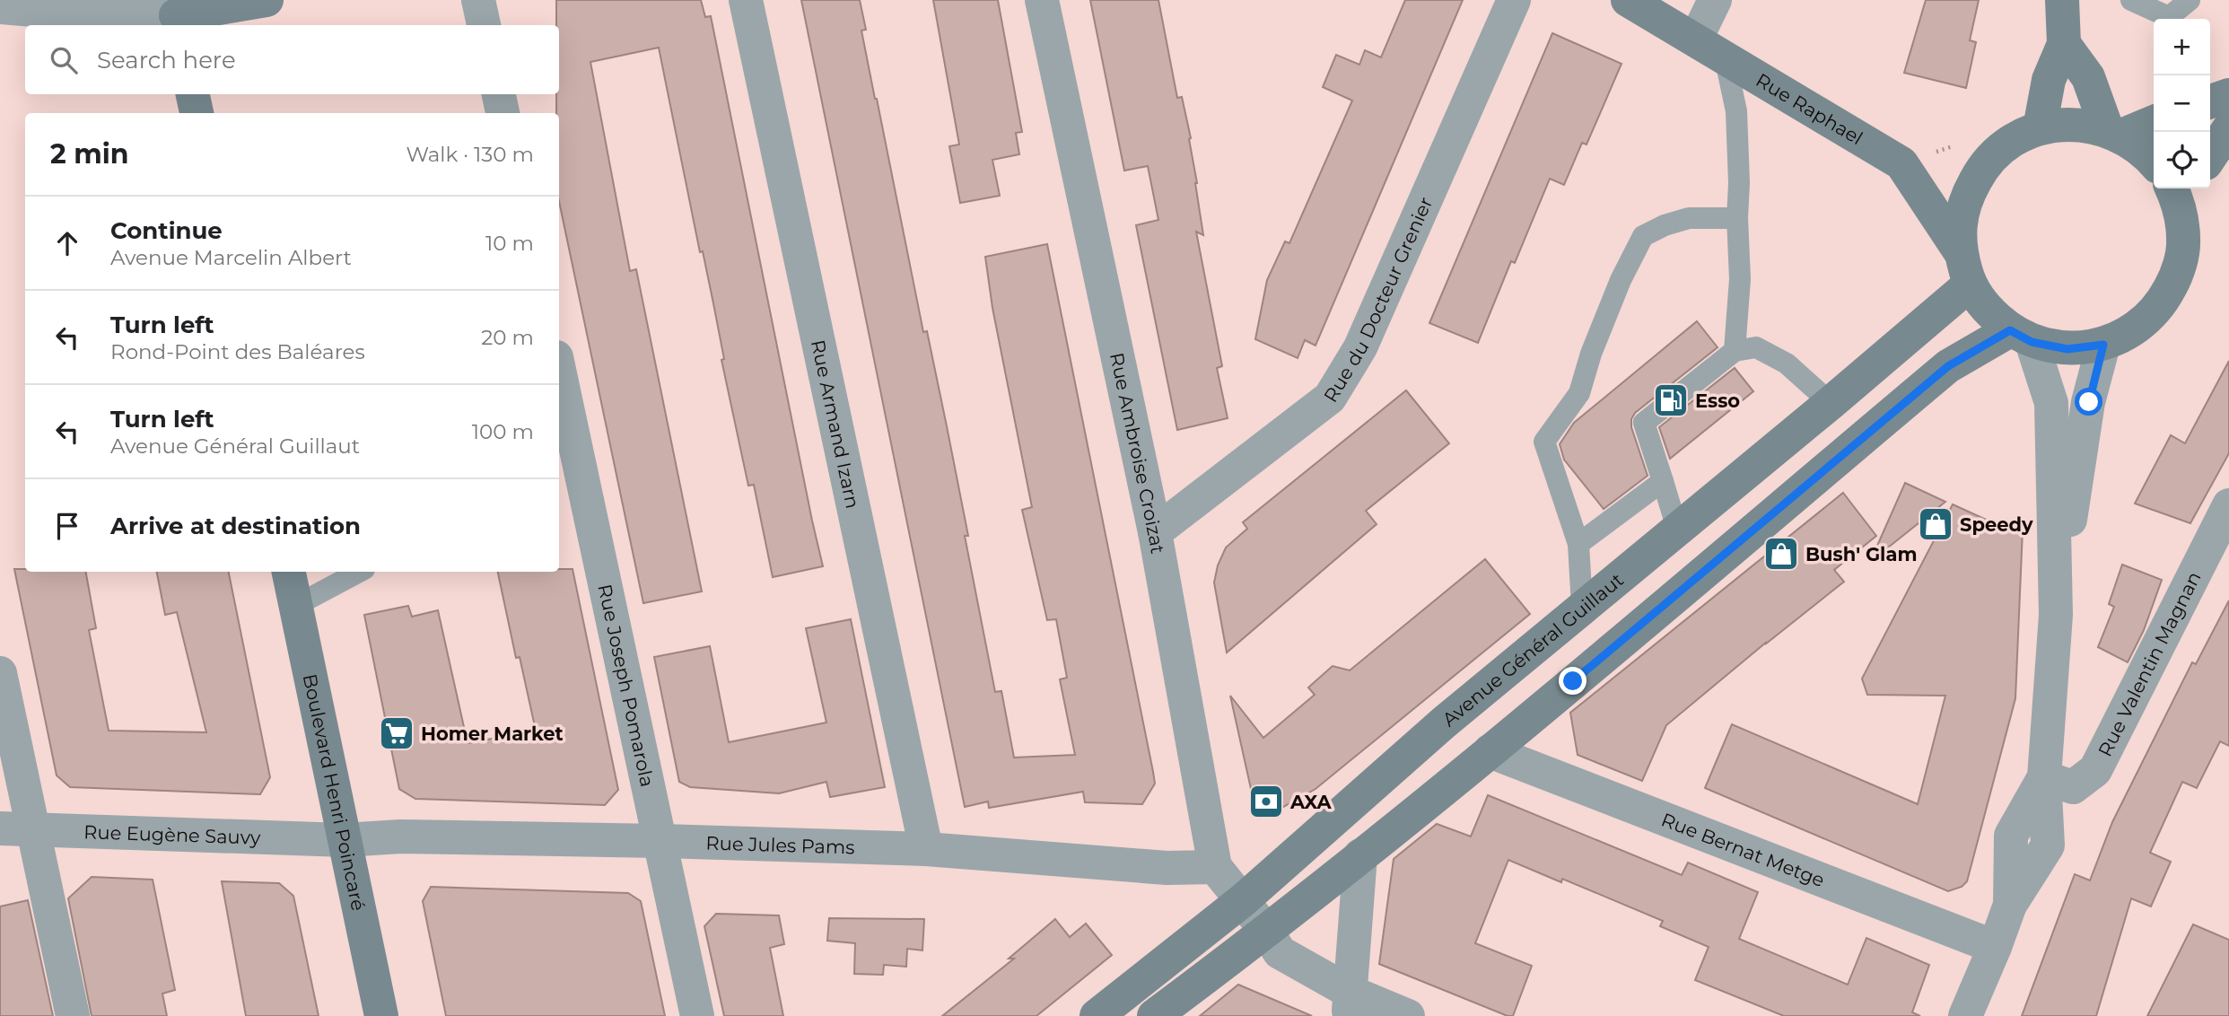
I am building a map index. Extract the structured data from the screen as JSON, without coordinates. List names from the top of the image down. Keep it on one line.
{"streets":{"main road":["Rue Raphael","Avenue Général Guillaut","Boulevard Henri Poincaré"],"street":["Rue du Docteur Grenier","Rue Armand Izarn","Rue Ambroise Croizat","Rue Valentin Magnan","Rue Joseph Pomarola","Rue Eugène Sauvy","Rue Jules Pams","Rue Bernat Metge"]},"crossings":[["Rue du Docteur Grenier","Rue Ambroise Croizat"],["Rue Armand Izarn","Rue Jules Pams"],["Rue Ambroise Croizat","Avenue Général Guillaut"],["Rue Ambroise Croizat","Rue Jules Pams"],["Rue Joseph Pomarola","Rue Jules Pams"],["Boulevard Henri Poincaré","Rue Eugène Sauvy"],["Boulevard Henri Poincaré","Rue Jules Pams"],["Rue Eugène Sauvy","Rue Jules Pams"]],"places":{"fuel station":["Esso"],"shop":["Speedy","Bush' Glam"],"supermarket":["Homer Market"],"bank":["AXA"]},"page":{"map_buttons":["+","−"],"search":"Search here","heading":["2 min","Walk · 130 m"],"list":[["Continue","Avenue Marcelin Albert","10 m"],["Turn left","Rond-Point des Baléares","20 m"],["Turn left","Avenue Général Guillaut","100 m"],"Arrive at destination"]}}
